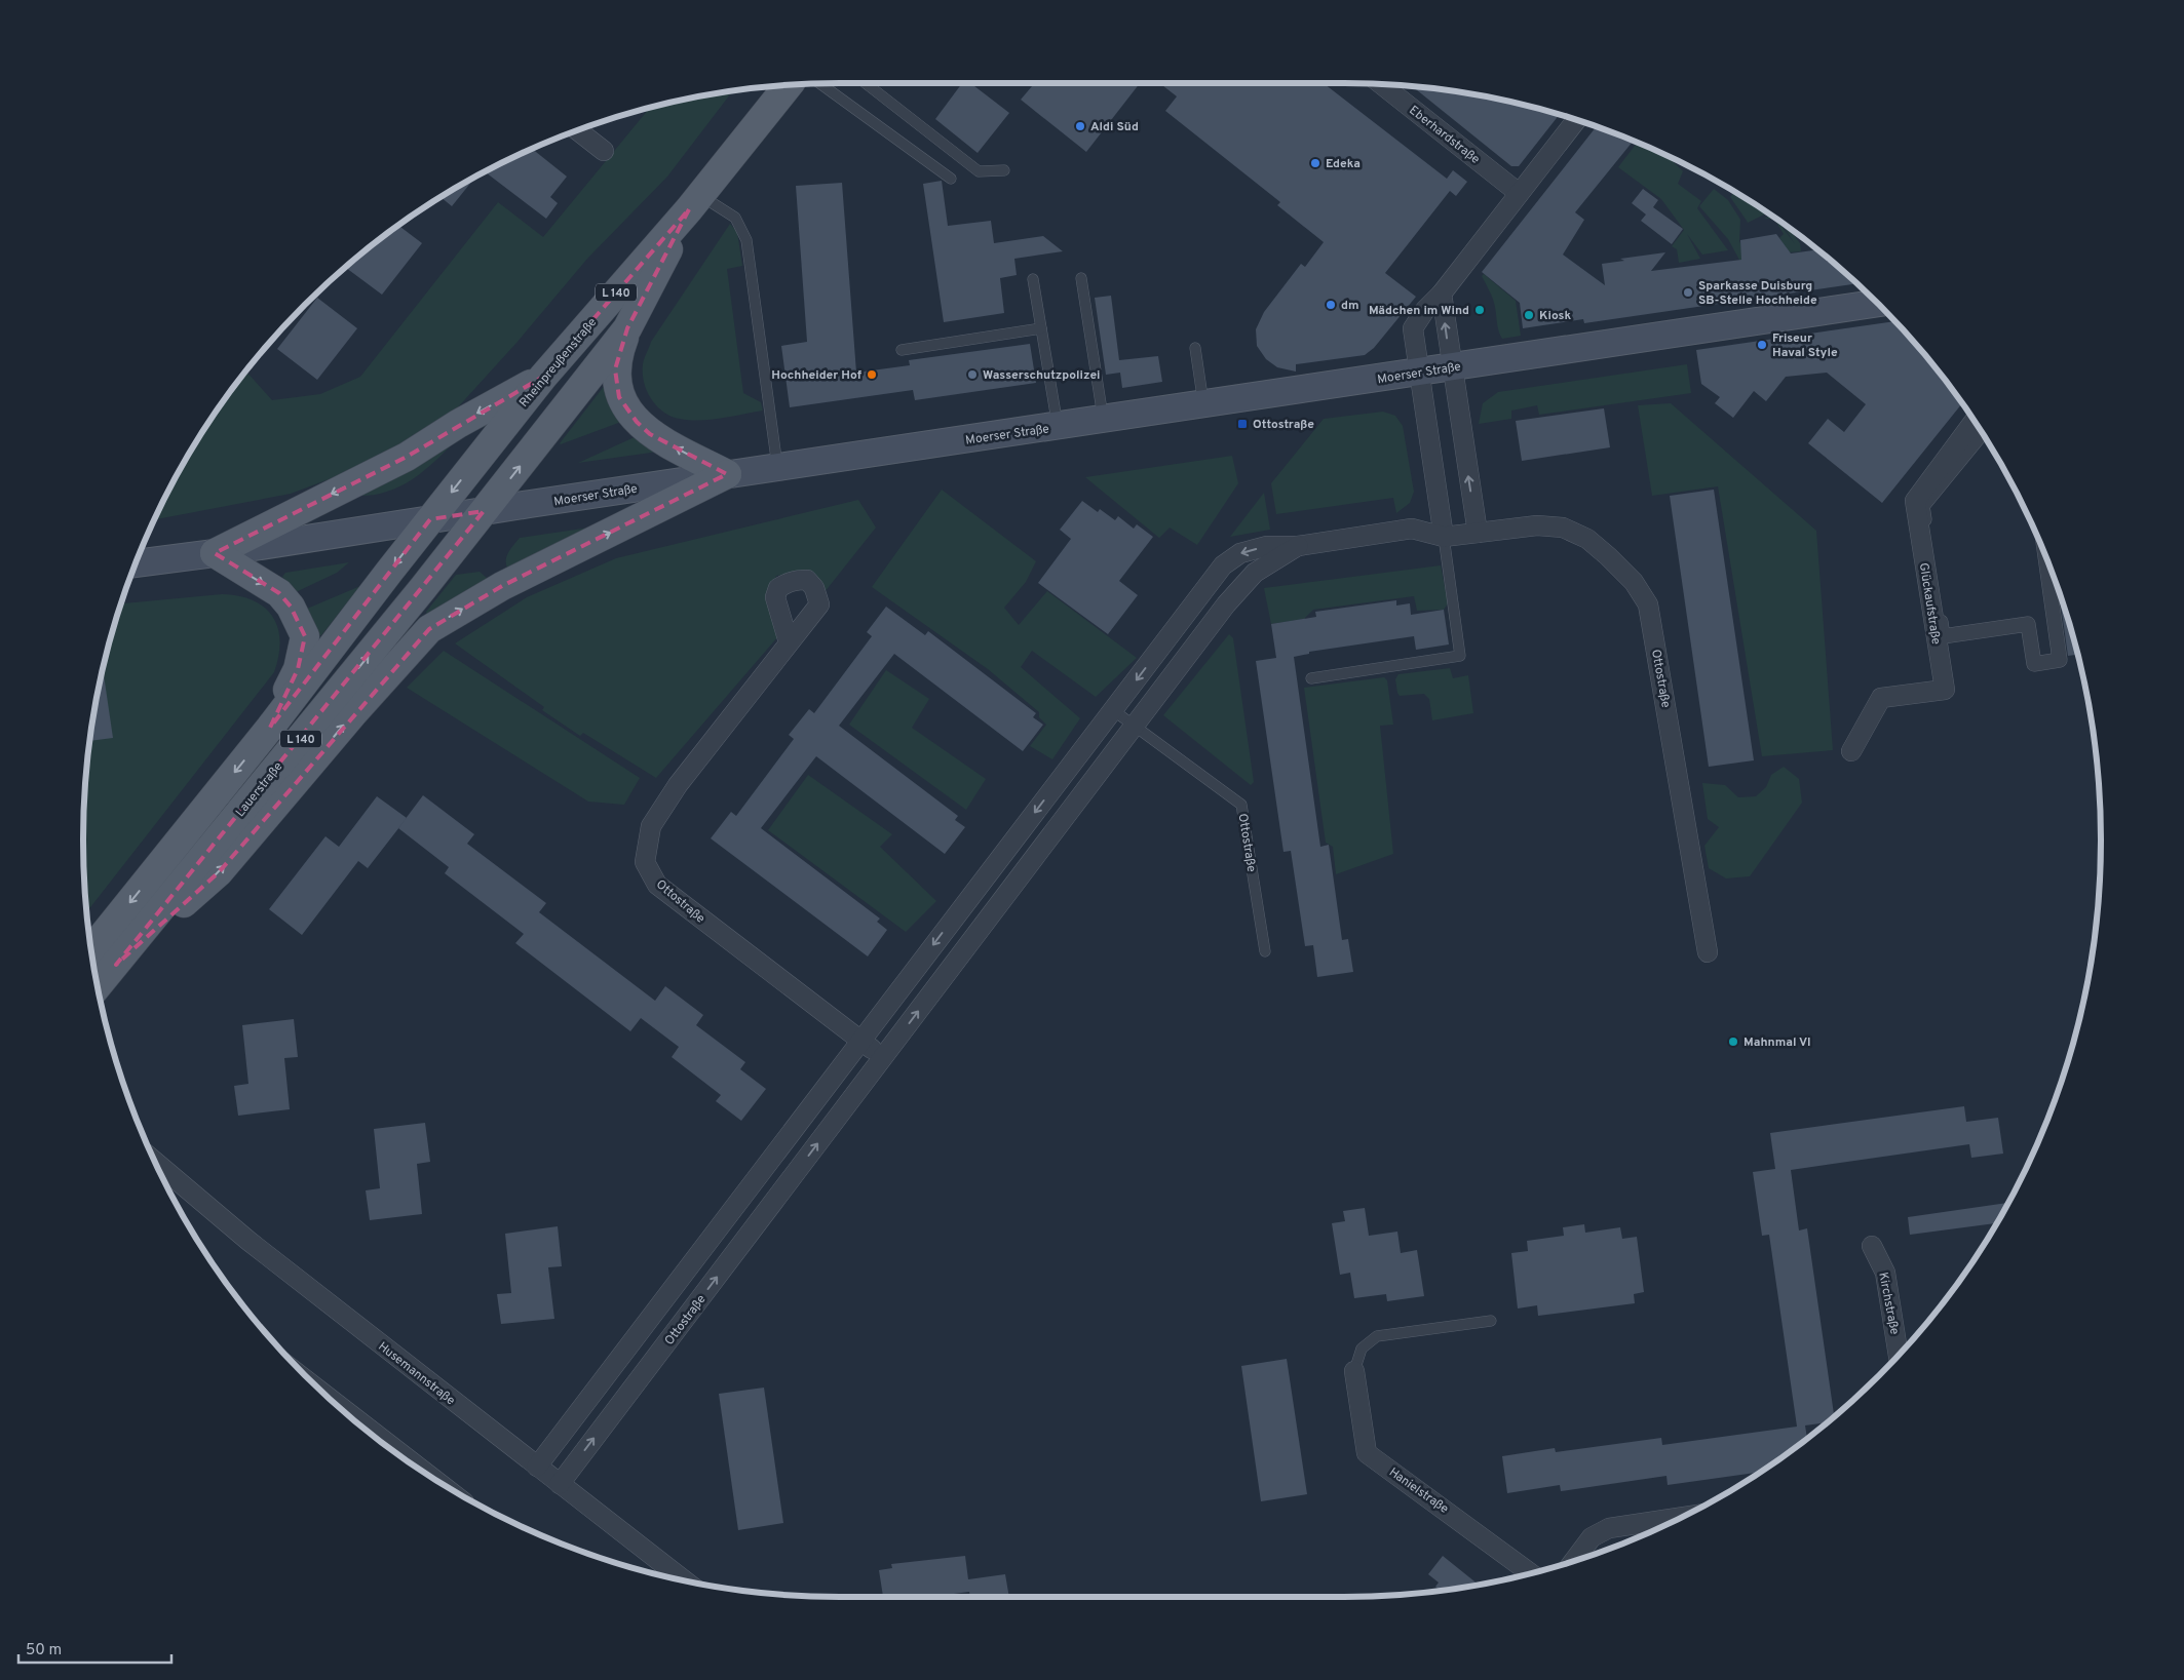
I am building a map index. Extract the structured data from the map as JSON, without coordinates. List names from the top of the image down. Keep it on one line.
{"streets":{"main road":["L 140","Rheinpreußenstraße","Moerser Straße","Lauerstraße"],"street":["Eberhardstraße","Glückaufstraße","Ottostraße","Kirchstraße","Husemannstraße","Hanielstraße"]},"crossings":[["L 140","Rheinpreußenstraße"],["L 140","Moerser Straße"],["Rheinpreußenstraße","Moerser Straße"],["Rheinpreußenstraße","Lauerstraße"],["Moerser Straße","Lauerstraße"],["Ottostraße","Husemannstraße"]],"places":{"other":["Aldi Süd","Edeka","Sparkasse Duisburg SB-Stelle Hochheide","dm","Mädchen im Wind","Kiosk","Friseur Haval Style","Hochheider Hof","Wasserschutzpolizei","Mahnmal VI"],"transit":["Ottostraße"]},"scale_bar":"50 m"}
